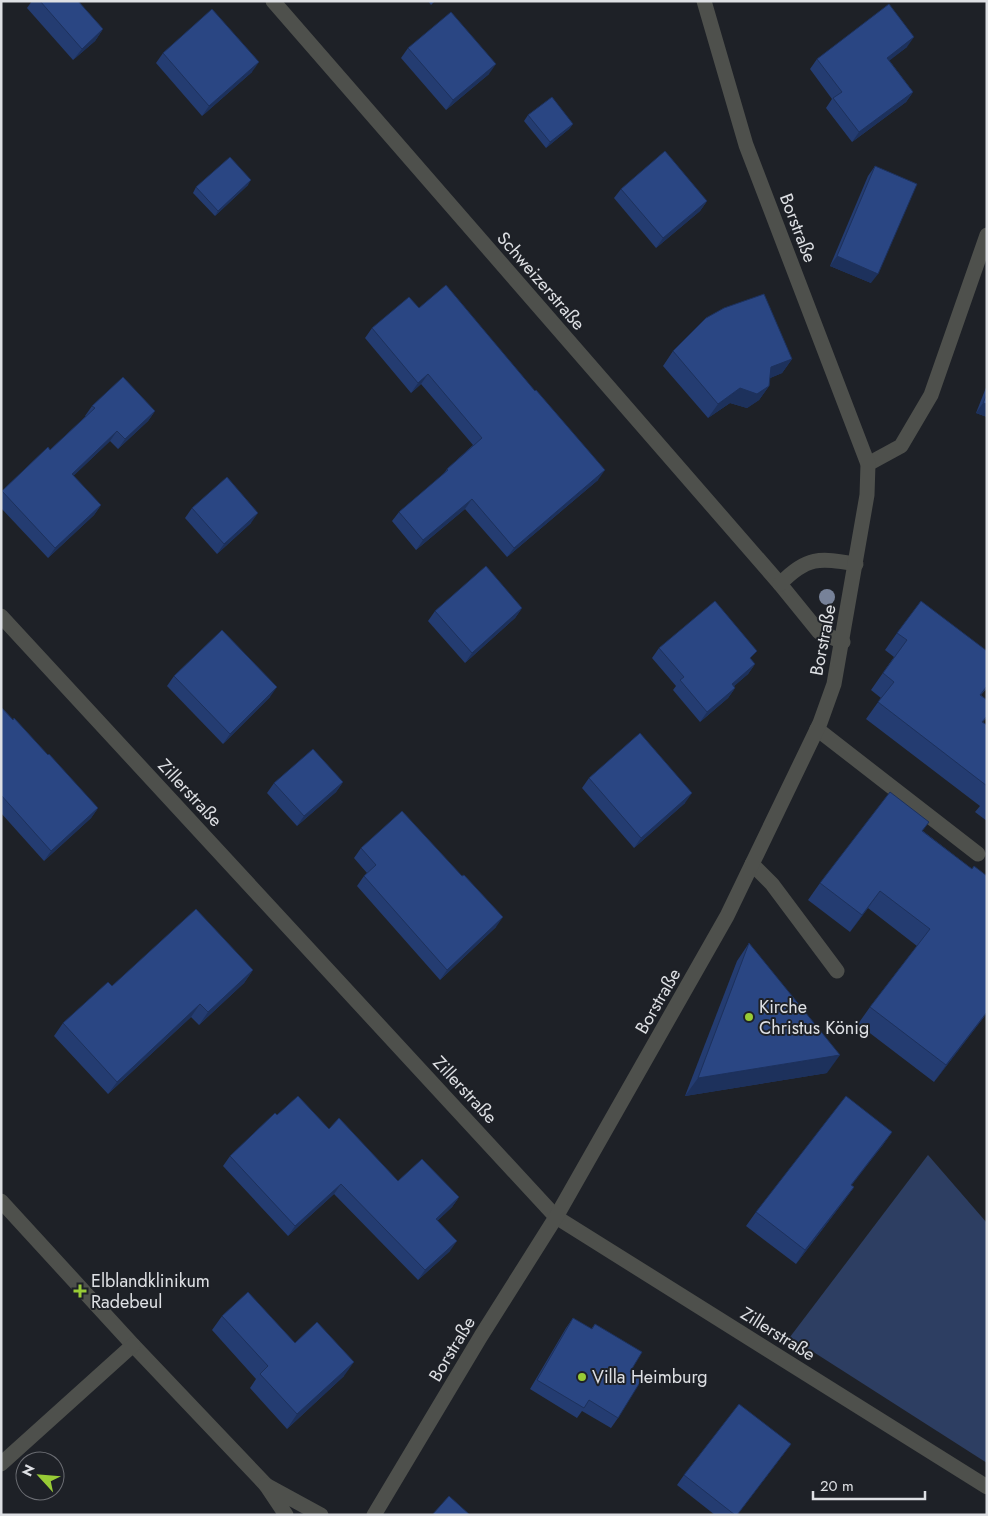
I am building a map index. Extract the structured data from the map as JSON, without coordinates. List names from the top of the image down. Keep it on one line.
{"streets":{"street":["Borstraße","Schweizerstraße","Zillerstraße"]},"crossings":[["Borstraße","Schweizerstraße"],["Borstraße","Zillerstraße"]],"places":{"other":["Kirche Christus König","Villa Heimburg"],"health":["Elblandklinikum Radebeul"]},"scale_bar":"20 m","north":"top left"}
